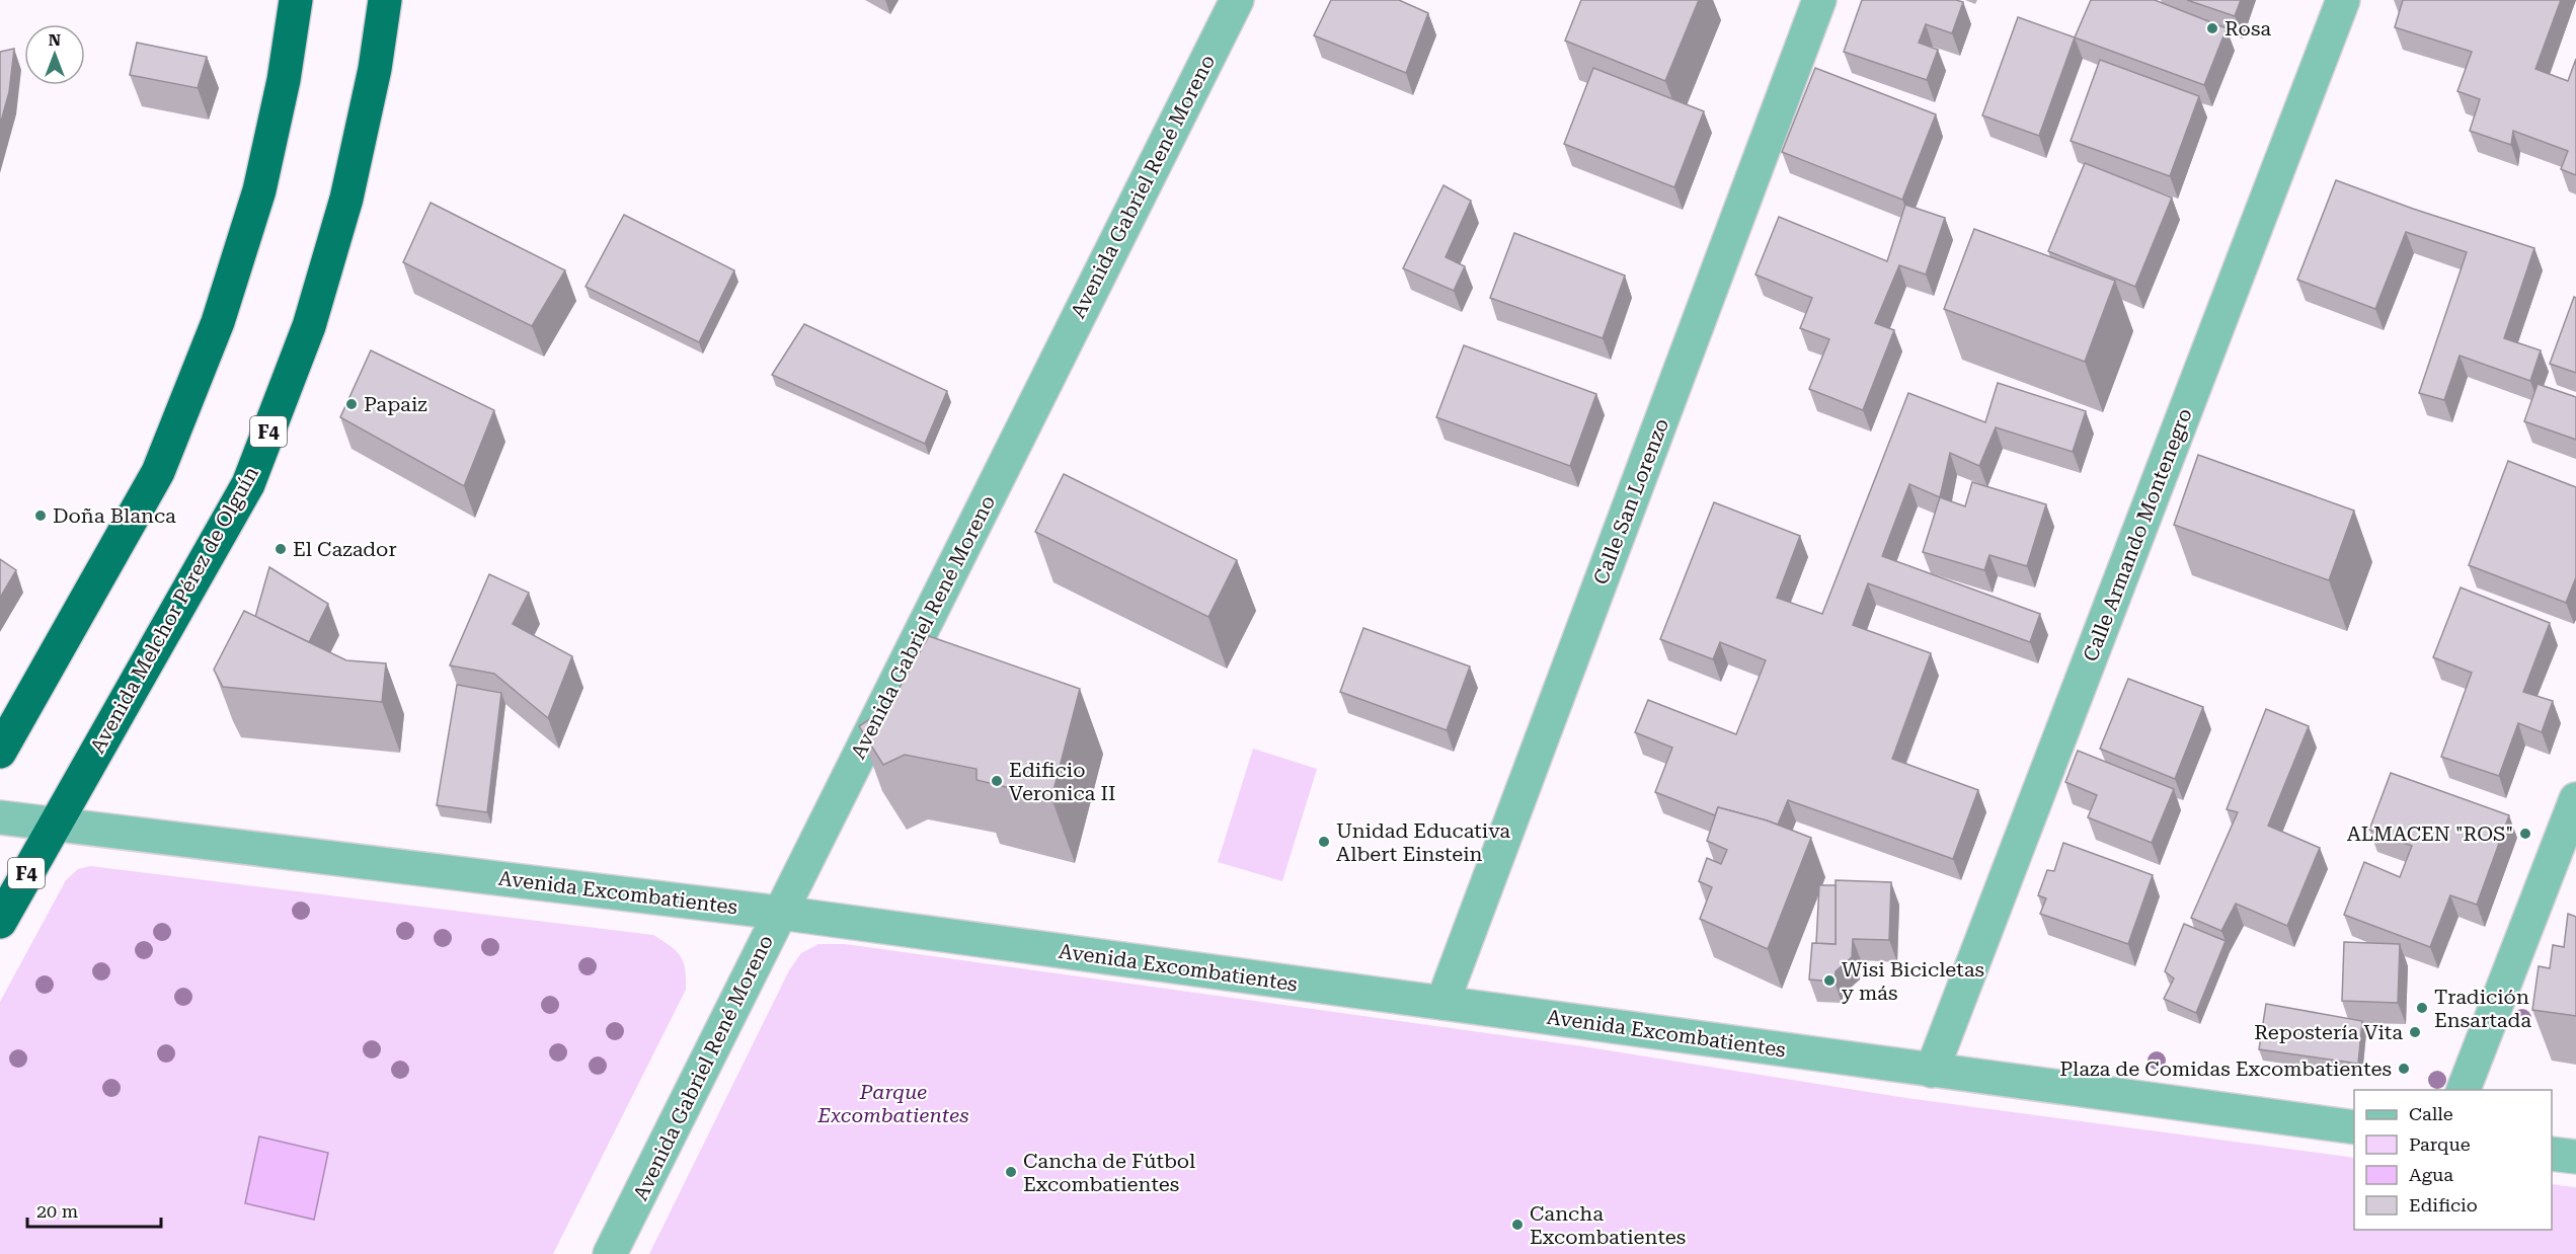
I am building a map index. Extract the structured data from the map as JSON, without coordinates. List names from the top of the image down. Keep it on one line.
{"streets":{"highway":["F4","Avenida Melchor Pérez de Olguín"],"street":["Avenida Gabriel René Moreno","Calle San Lorenzo","Calle Armando Montenegro","Avenida Excombatientes"]},"crossings":[["Avenida Gabriel René Moreno","Avenida Excombatientes"],["Calle San Lorenzo","Avenida Excombatientes"],["Calle Armando Montenegro","Avenida Excombatientes"],["Avenida Melchor Pérez de Olguín","Avenida Excombatientes"]],"parks":["Parque Excombatientes"],"places":["Rosa","Papaiz","Doña Blanca","El Cazador","Edificio Veronica II","ALMACEN \"ROS\"","Unidad Educativa Albert Einstein","Wisi Bicicletas y más","Tradición Ensartada","Repostería Vita","Plaza de Comidas Excombatientes","Cancha de Fútbol Excombatientes","Cancha Excombatientes"],"legend":["Calle","Parque","Agua","Edificio"],"scale_bar":"20 m","north":"top"}
